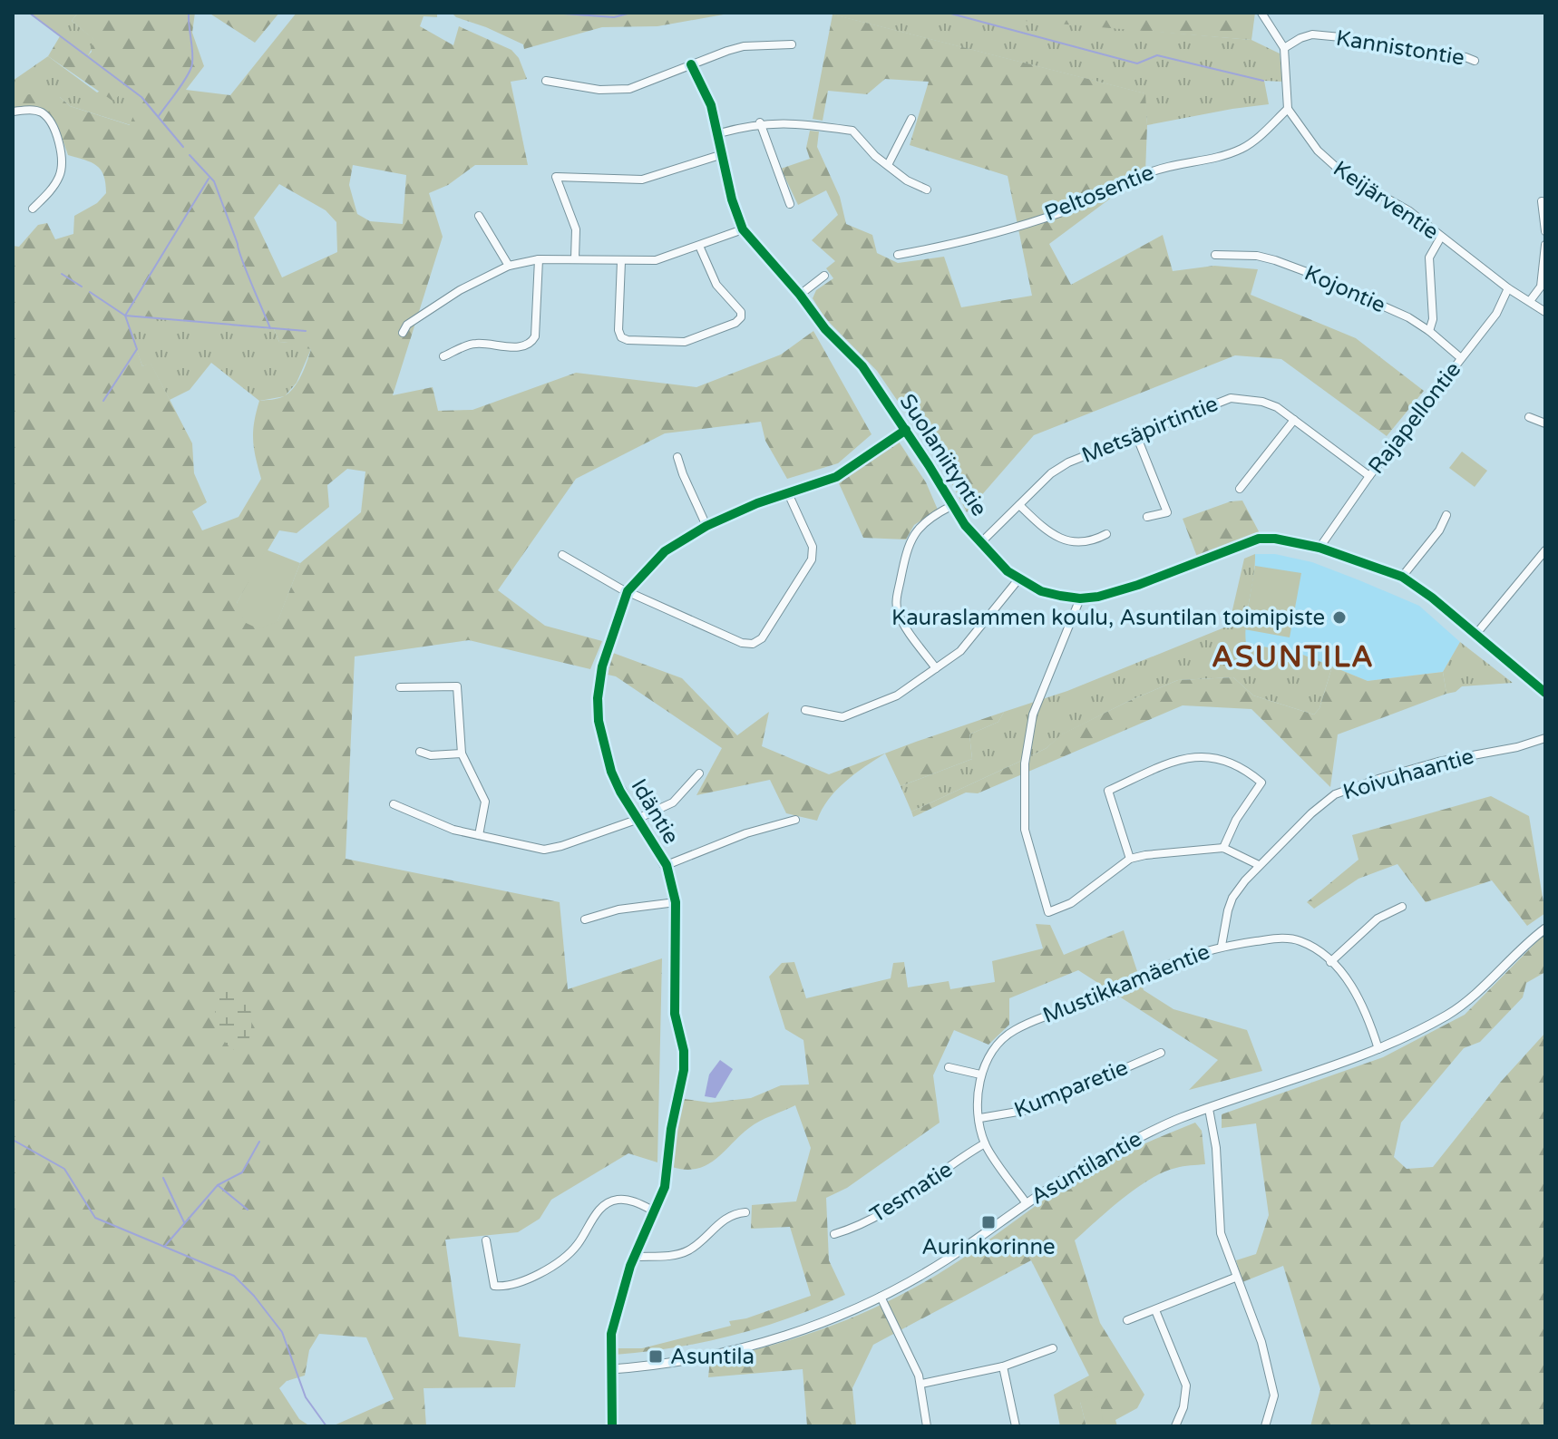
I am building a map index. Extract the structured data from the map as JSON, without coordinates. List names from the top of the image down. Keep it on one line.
{"streets":{"street":["Kannistontie","Peltosentie","Keijärventie","Kojontie","Rajapellontie","Metsäpirtintie","Suolaniityntie","Koivuhaantie","Idäntie","Mustikkamäentie","Kumparetie","Asuntilantie","Tesmatie"]},"crossings":[["Peltosentie","Keijärventie"],["Keijärventie","Rajapellontie"],["Kojontie","Rajapellontie"],["Rajapellontie","Metsäpirtintie"],["Rajapellontie","Suolaniityntie"],["Metsäpirtintie","Suolaniityntie"],["Suolaniityntie","Idäntie"],["Koivuhaantie","Mustikkamäentie"],["Idäntie","Asuntilantie"],["Mustikkamäentie","Asuntilantie"]],"districts":["ASUNTILA"],"places":{"other":["Kauraslammen koulu, Asuntilan toimipiste"],"transit":["Aurinkorinne","Asuntila"]}}
